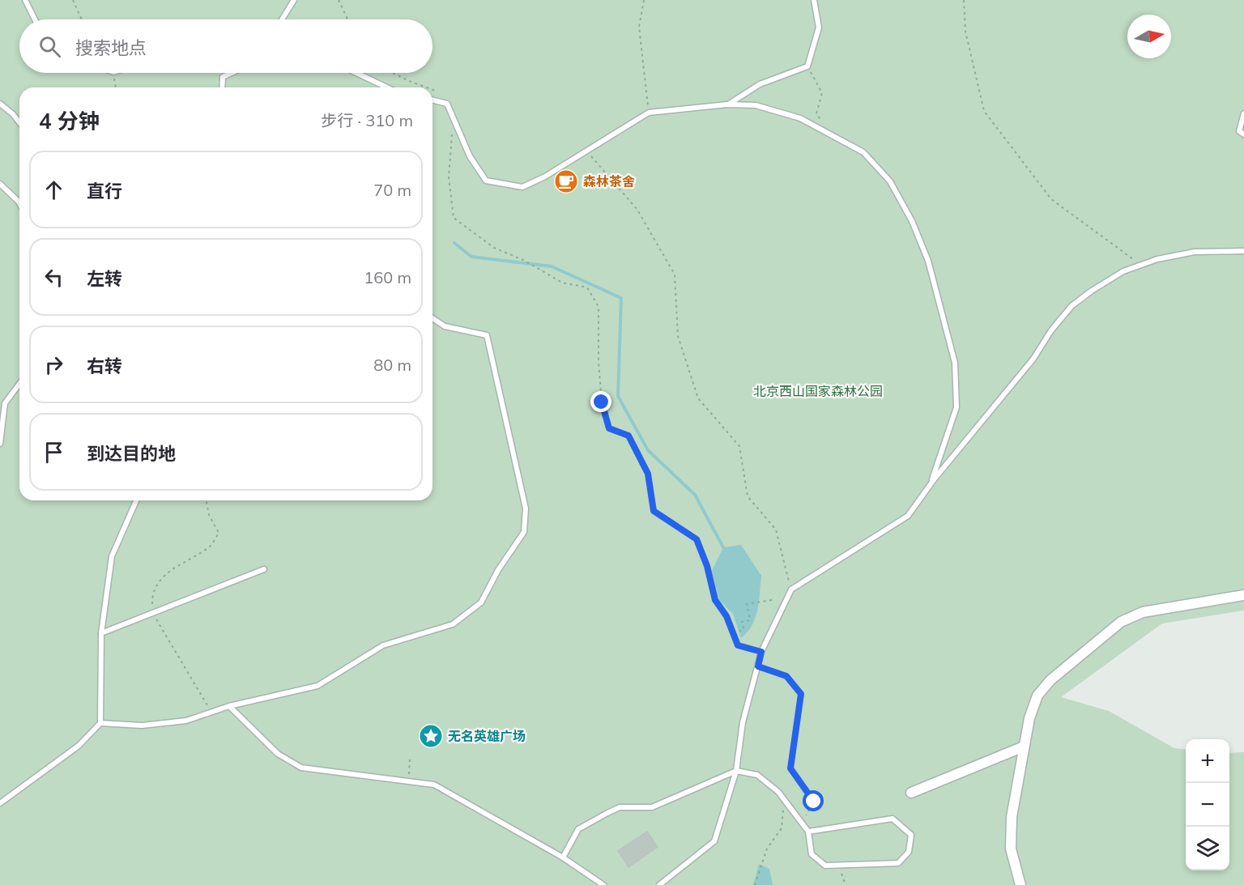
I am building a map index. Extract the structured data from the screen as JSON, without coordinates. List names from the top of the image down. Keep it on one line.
{"parks":["北京西山国家森林公园"],"places":{"cafe":["森林茶舍"],"place":["无名英雄广场"]},"north":"right","page":{"search":"搜索地点","heading":["4 分钟","步行 · 310 m"],"list":[["直行","70 m"],["左转","160 m"],["右转","80 m"],"到达目的地"],"map_buttons":["+","−"]}}
